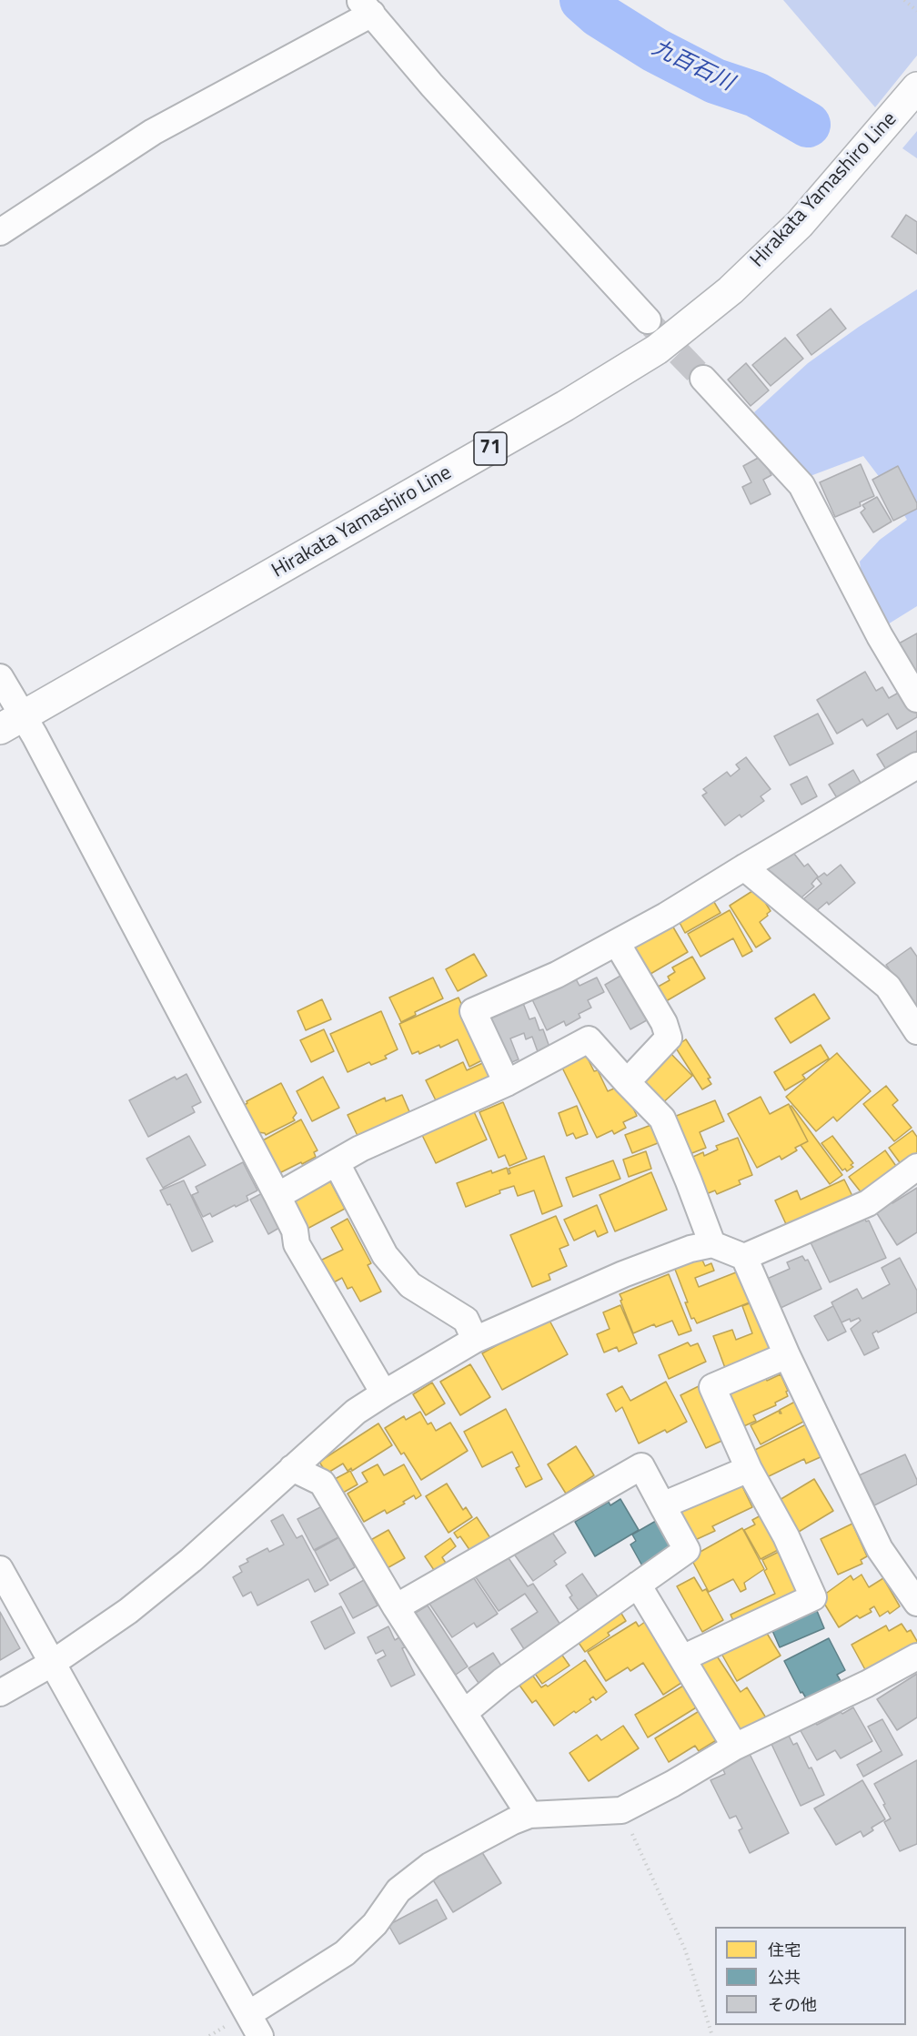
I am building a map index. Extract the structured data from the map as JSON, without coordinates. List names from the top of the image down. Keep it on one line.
{"streets":{"main road":["Hirakata Yamashiro Line","71"]},"water":["九百石川"],"legend":["住宅","公共","その他"]}
